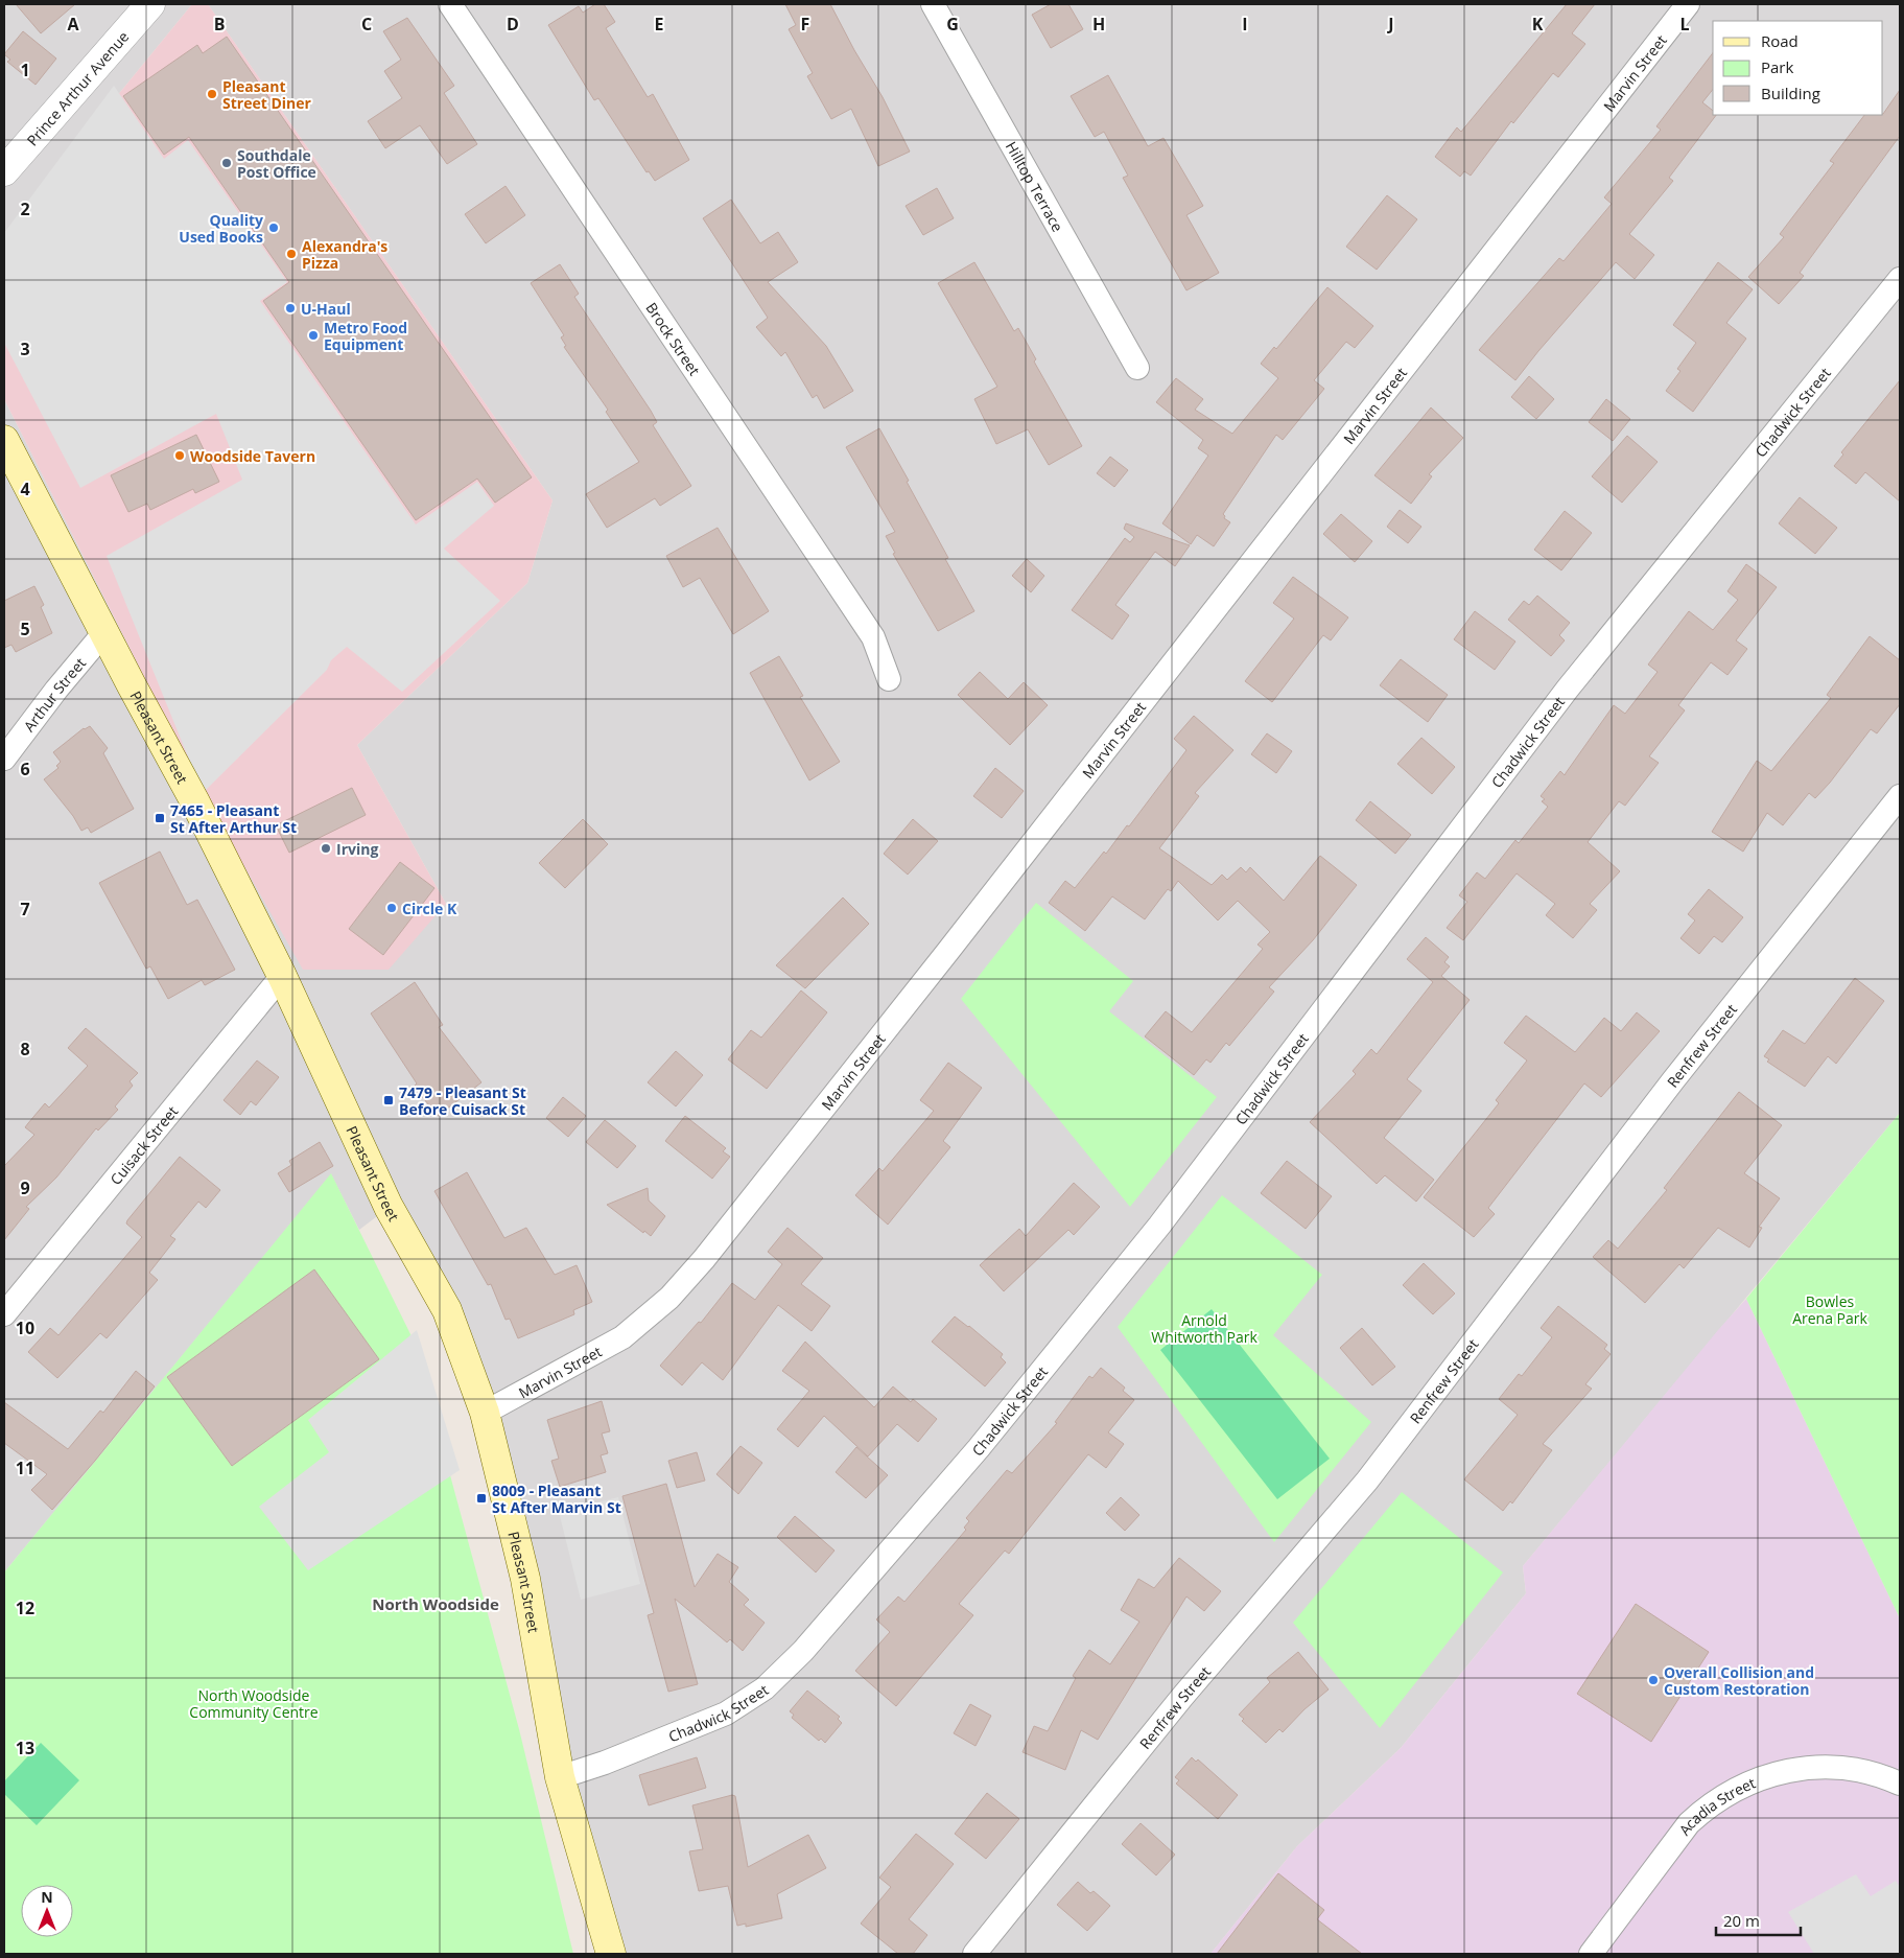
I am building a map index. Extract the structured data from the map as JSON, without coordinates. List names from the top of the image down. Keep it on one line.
{"streets":{"main road":["Pleasant Street"],"street":["Marvin Street","Prince Arthur Avenue","Hilltop Terrace","Brock Street","Chadwick Street","Arthur Street","Renfrew Street","Cuisack Street","Acadia Street"]},"crossings":[["Marvin Street","Pleasant Street"],["Chadwick Street","Pleasant Street"],["Arthur Street","Pleasant Street"],["Pleasant Street","Cuisack Street"]],"districts":["North Woodside"],"parks":["Bowles Arena Park","Arnold Whitworth Park","North Woodside Community Centre"],"places":{"other":["Pleasant Street Diner","Southdale Post Office","Quality Used Books","Alexandra's Pizza","U-Haul","Metro Food Equipment","Woodside Tavern","Irving","Circle K","Overall Collision and Custom Restoration"],"transit":["7465 - Pleasant St After Arthur St","7479 - Pleasant St Before Cuisack St","8009 - Pleasant St After Marvin St"]},"legend":["Road","Park","Building"],"scale_bar":"20 m","north":"top","grid":{"columns":["A","B","C","D","E","F","G","H","I","J","K","L"],"rows":["1","2","3","4","5","6","7","8","9","10","11","12","13"]}}
